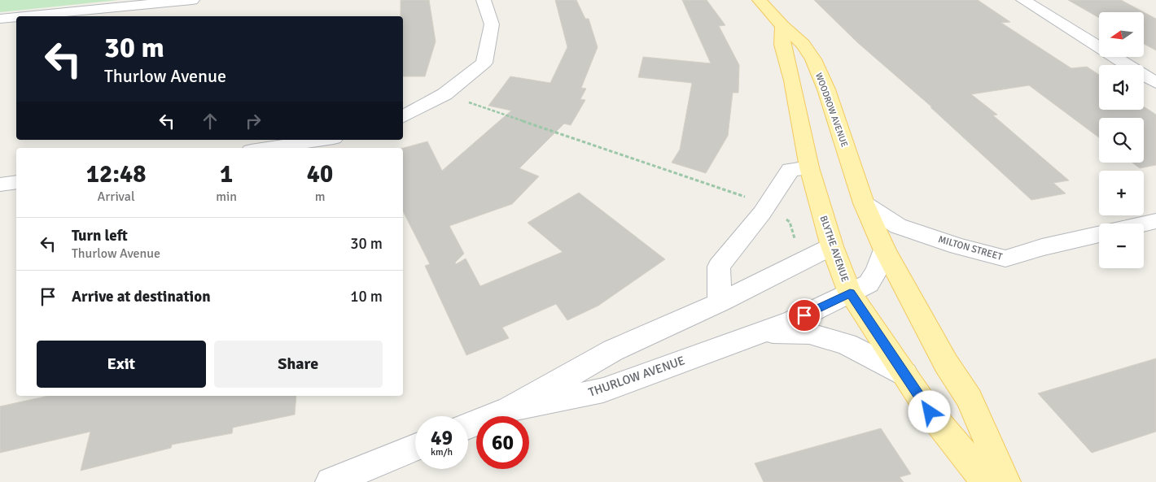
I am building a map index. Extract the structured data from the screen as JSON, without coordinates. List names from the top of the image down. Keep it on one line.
{"streets":{"main road":["WOODROW AVENUE","BLYTHE AVENUE"],"street":["MILTON STREET","THURLOW AVENUE"]},"crossings":[["WOODROW AVENUE","MILTON STREET"],["BLYTHE AVENUE","THURLOW AVENUE"]],"north":"left","page":{"map_buttons":["+","−"],"turn":["30 m","Thurlow Avenue"],"eta":["12:48","Arrival","1","min","40","m"],"list":[{"name":"Turn left","note":"Thurlow Avenue","value":"30 m"},{"name":"Arrive at destination","value":"10 m"}],"buttons":["Exit","Share"],"speed":"49 km/h","limit":"60"}}
